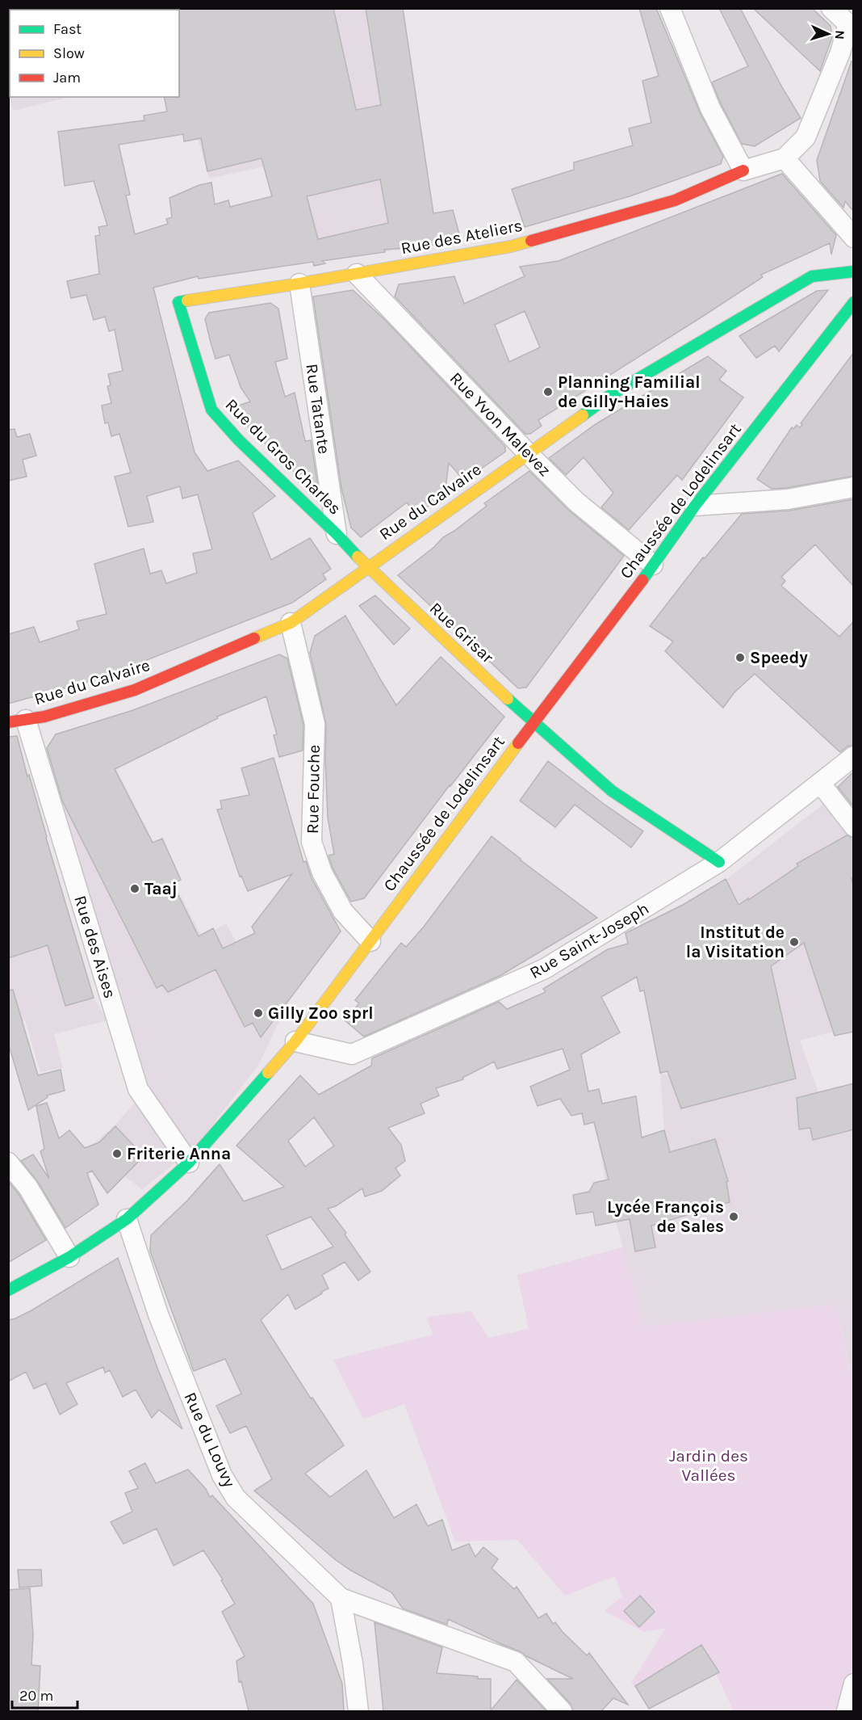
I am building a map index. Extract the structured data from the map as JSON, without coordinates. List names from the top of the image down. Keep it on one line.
{"streets":{"main road":["Rue des Ateliers","Rue du Gros Charles","Chaussée de Lodelinsart","Rue du Calvaire","Rue Grisar"],"street":["Rue Tatante","Rue Yvon Malevez","Rue Fouche","Rue Saint-Joseph","Rue des Aises","Rue du Louvy"]},"crossings":[["Rue des Ateliers","Rue Tatante"],["Rue des Ateliers","Rue Yvon Malevez"],["Rue des Ateliers","Rue du Gros Charles"],["Rue Tatante","Rue du Gros Charles"],["Rue Yvon Malevez","Chaussée de Lodelinsart"],["Rue Yvon Malevez","Rue du Calvaire"],["Rue du Gros Charles","Rue du Calvaire"],["Rue du Gros Charles","Rue Grisar"],["Chaussée de Lodelinsart","Rue Grisar"],["Chaussée de Lodelinsart","Rue Fouche"],["Chaussée de Lodelinsart","Rue Saint-Joseph"],["Chaussée de Lodelinsart","Rue des Aises"],["Chaussée de Lodelinsart","Rue du Louvy"],["Rue du Calvaire","Rue Grisar"],["Rue du Calvaire","Rue Fouche"],["Rue du Calvaire","Rue des Aises"],["Rue Grisar","Rue Saint-Joseph"]],"parks":["Jardin des Vallées"],"places":["Planning Familial de Gilly-Haies","Speedy","Taaj","Institut de la Visitation","Gilly Zoo sprl","Friterie Anna","Lycée François de Sales"],"legend":["Fast","Slow","Jam"],"scale_bar":"20 m","north":"right"}
